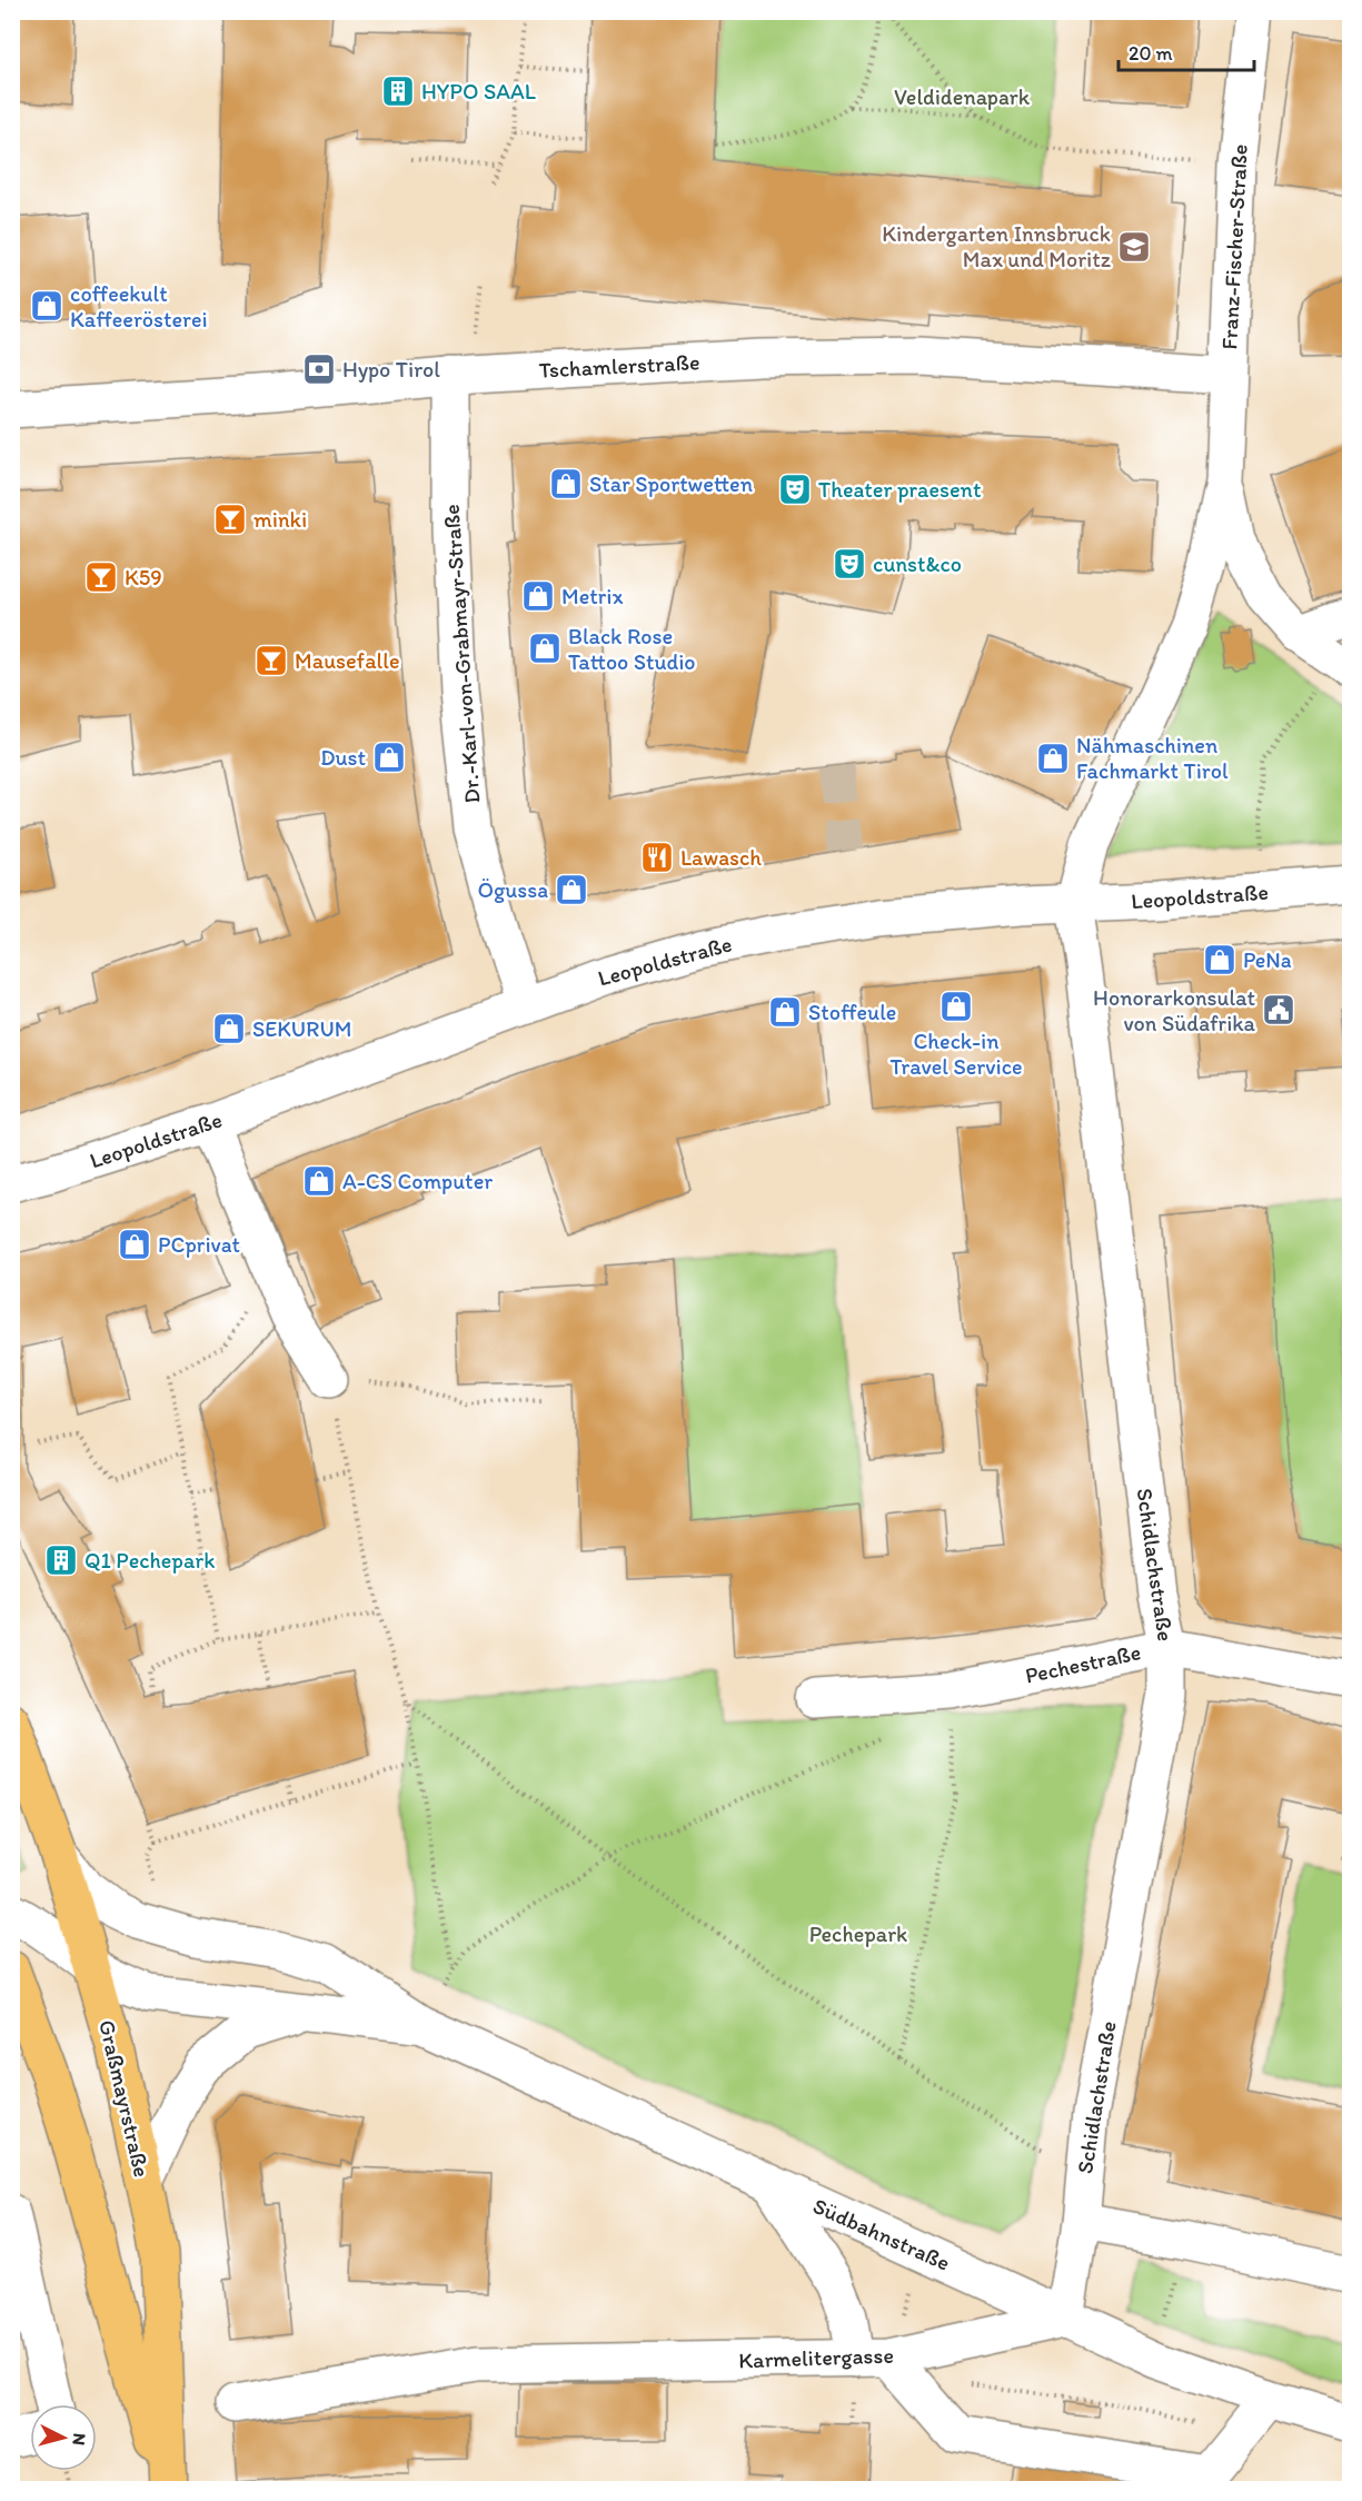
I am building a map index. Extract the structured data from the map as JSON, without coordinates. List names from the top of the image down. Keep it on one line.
{"streets":{"main road":["Graßmayrstraße"],"street":["Franz-Fischer-Straße","Tschamlerstraße","Dr.-Karl-von-Grabmayr-Straße","Leopoldstraße","Schidlachstraße","Pechestraße","Südbahnstraße","Karmelitergasse"]},"crossings":[["Franz-Fischer-Straße","Tschamlerstraße"],["Franz-Fischer-Straße","Leopoldstraße"],["Franz-Fischer-Straße","Schidlachstraße"],["Tschamlerstraße","Dr.-Karl-von-Grabmayr-Straße"],["Dr.-Karl-von-Grabmayr-Straße","Leopoldstraße"],["Leopoldstraße","Schidlachstraße"],["Schidlachstraße","Pechestraße"],["Südbahnstraße","Karmelitergasse"]],"parks":["Veldidenapark","Pechepark"],"places":{"building":["HYPO SAAL","Q1 Pechepark"],"school or university":["Kindergarten Innsbruck Max und Moritz"],"shop":["coffeekult Kaffeerösterei","Star Sportwetten","Metrix","Black Rose Tattoo Studio","Dust","Nähmaschinen Fachmarkt Tirol","Ögussa","PeNa","Check-in Travel Service","Stoffeule","SEKURUM","A-CS Computer","PCprivat"],"bank":["Hypo Tirol"],"theatre":["Theater praesent","cunst&co"],"bar":["minki","K59","Mausefalle"],"restaurant":["Lawasch"],"public building":["Honorarkonsulat von Südafrika"]},"scale_bar":"20 m","north":"right"}
